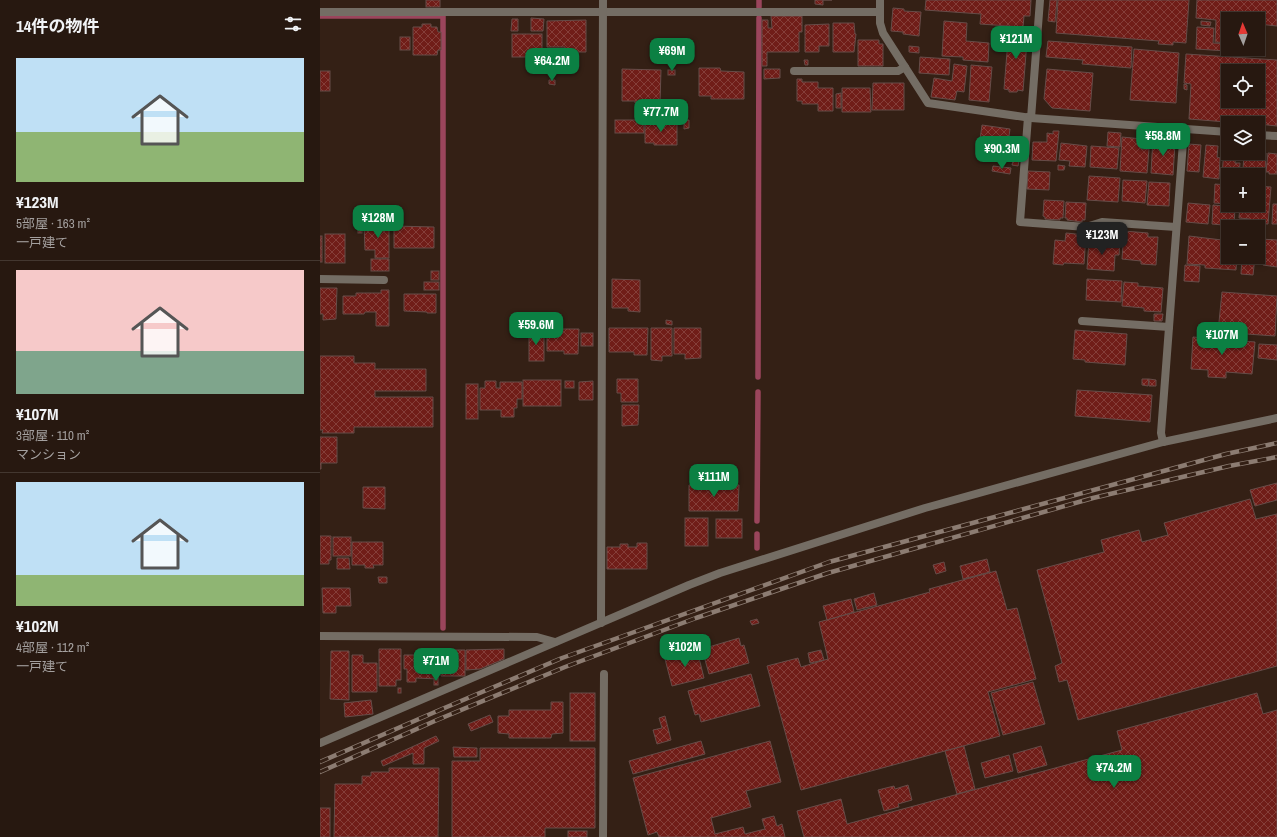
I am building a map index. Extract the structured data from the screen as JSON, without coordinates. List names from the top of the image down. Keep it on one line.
{"north":"top","page":{"heading":"14件の物件","map_buttons":["+","−"],"price":["¥121M","¥69M","¥64.2M","¥77.7M","¥58.8M","¥90.3M","¥128M","¥123M","¥59.6M","¥107M","¥111M","¥102M","¥71M","¥74.2M"],"list":[{"name":"¥123M","note":"5部屋 · 163 m² · 一戸建て"},{"name":"¥107M","note":"3部屋 · 110 m² · マンション"},{"name":"¥102M","note":"4部屋 · 112 m² · 一戸建て"}]}}
